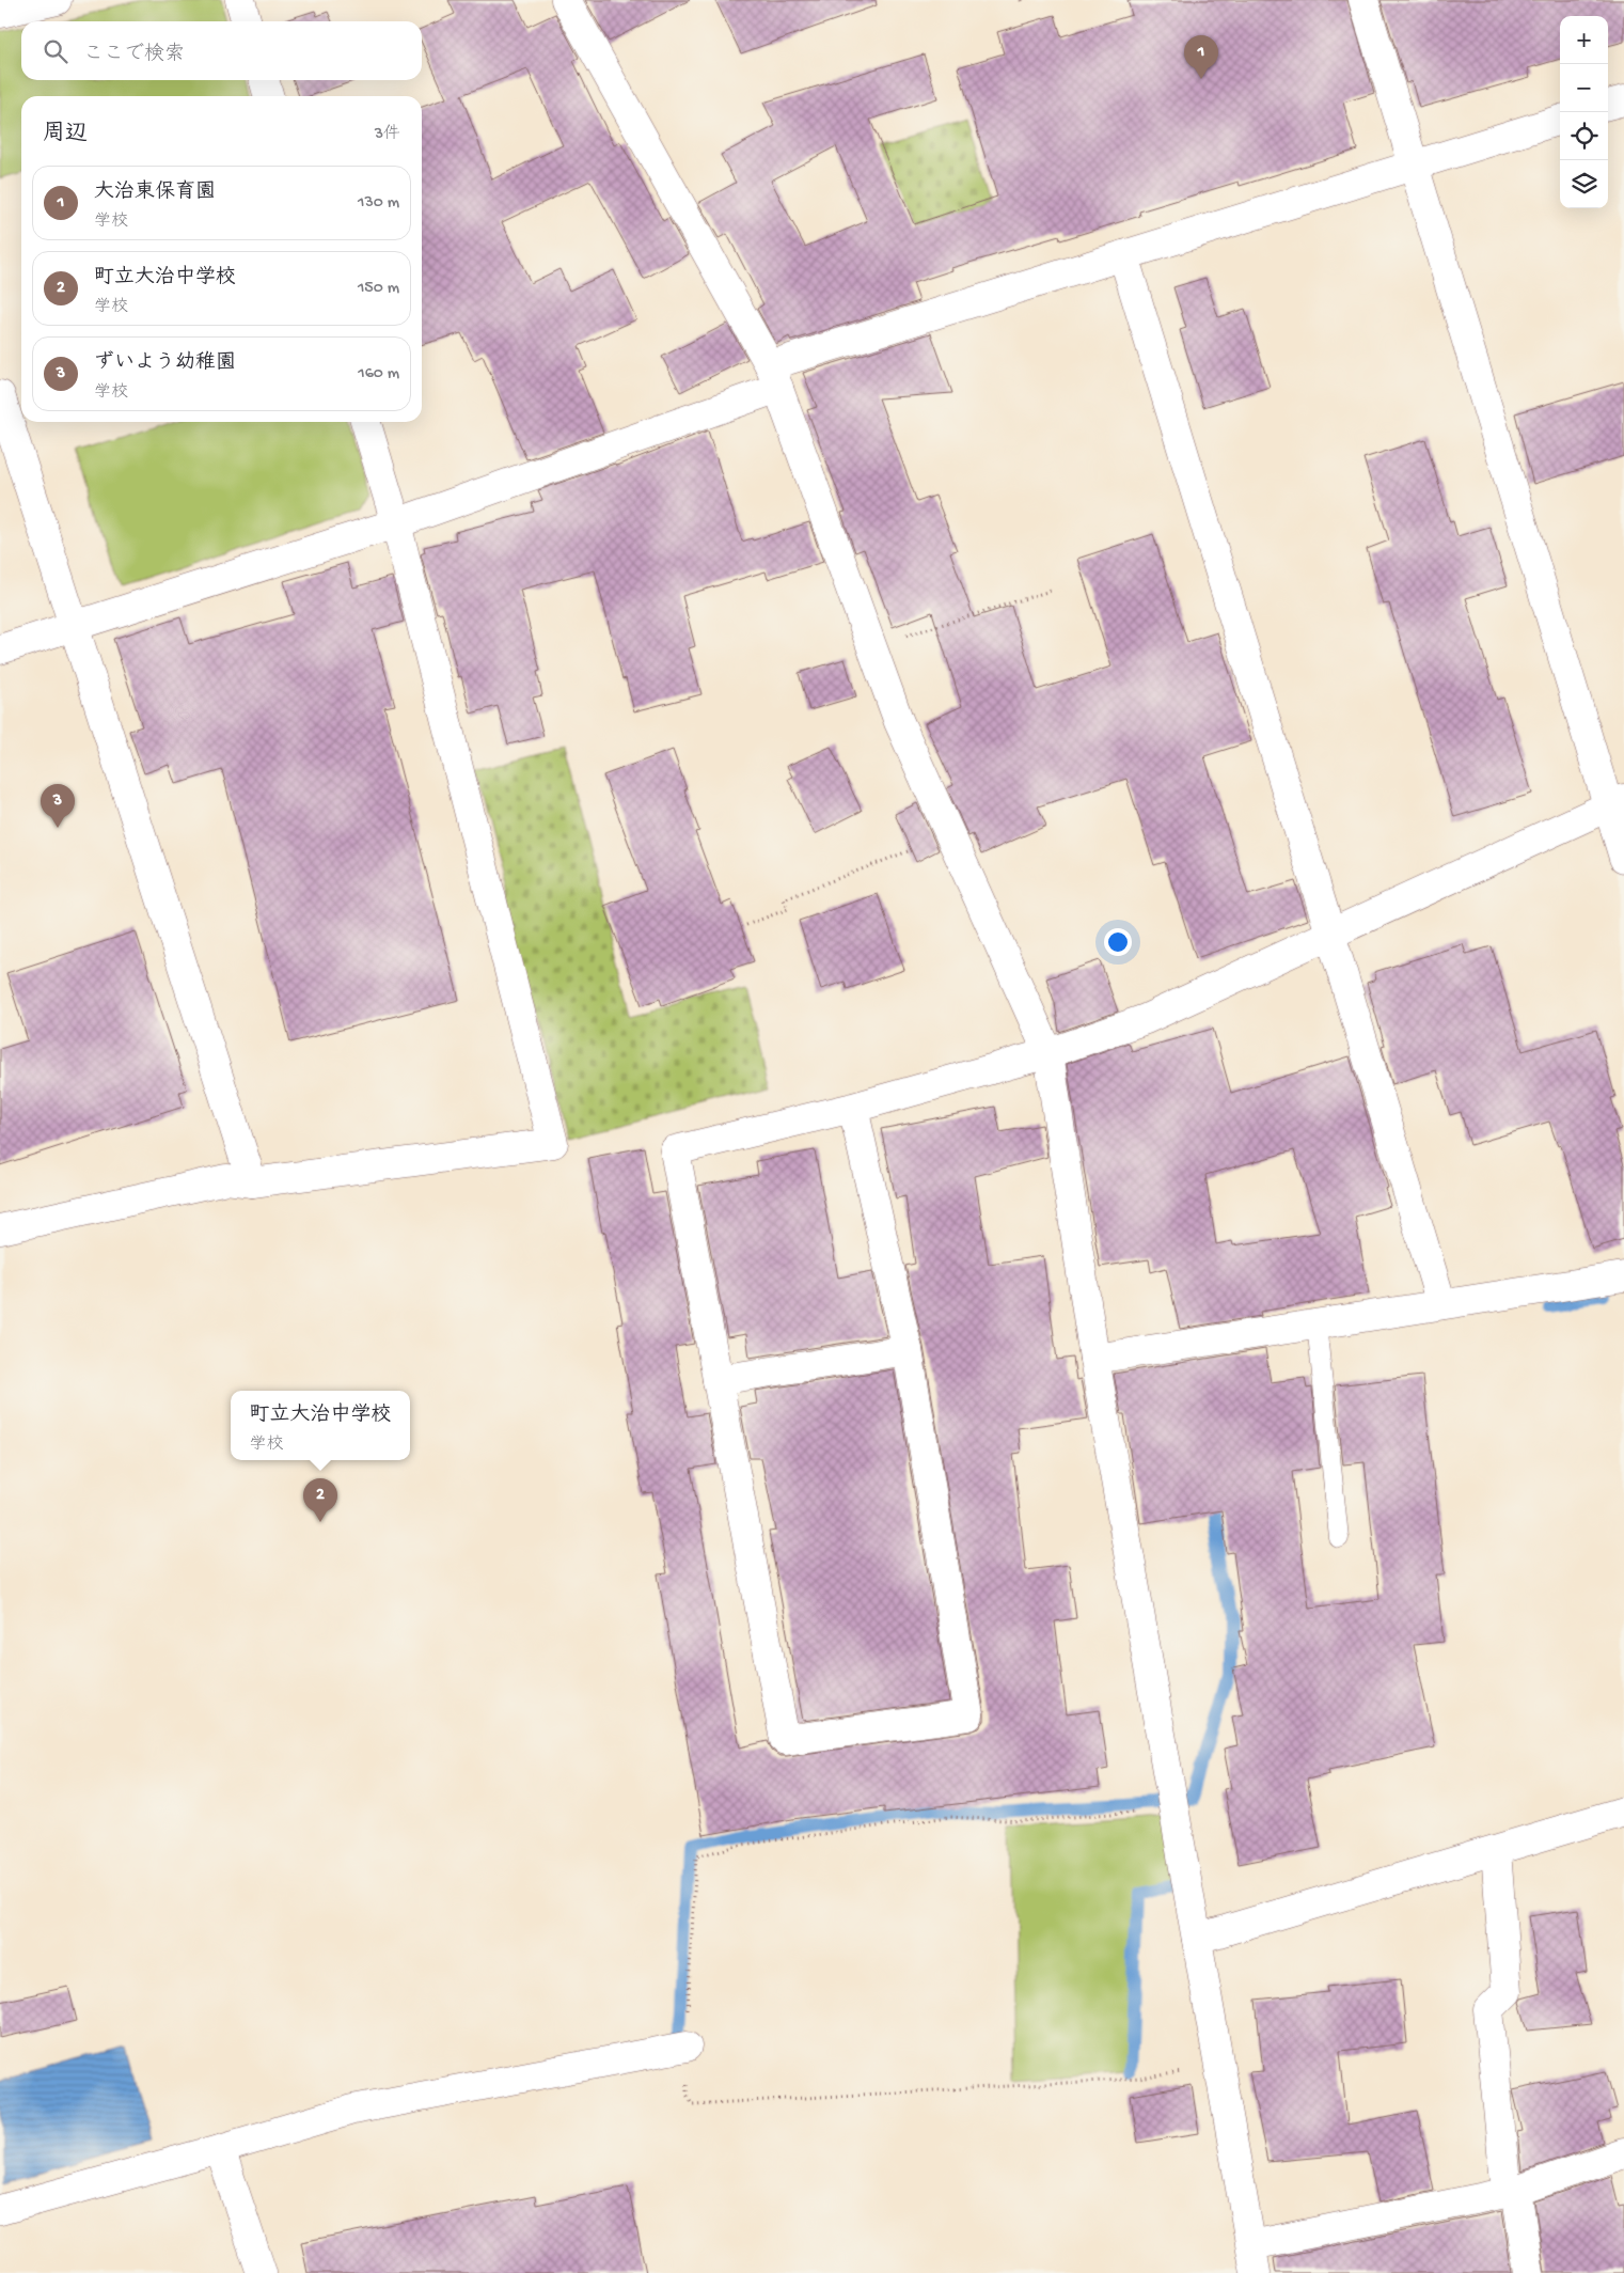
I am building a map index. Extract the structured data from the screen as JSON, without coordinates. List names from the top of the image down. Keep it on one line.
{"page":{"map_buttons":["+","−"],"search":"ここで検索","pins":["1","3","2"],"heading":["周辺","3件"],"list":[{"mark":"1","name":"大治東保育園","note":"学校","value":"130 m"},{"mark":"2","name":"町立大治中学校","note":"学校","value":"150 m"},{"mark":"3","name":"ずいよう幼稚園","note":"学校","value":"160 m"}],"popup":["町立大治中学校","学校"]}}
